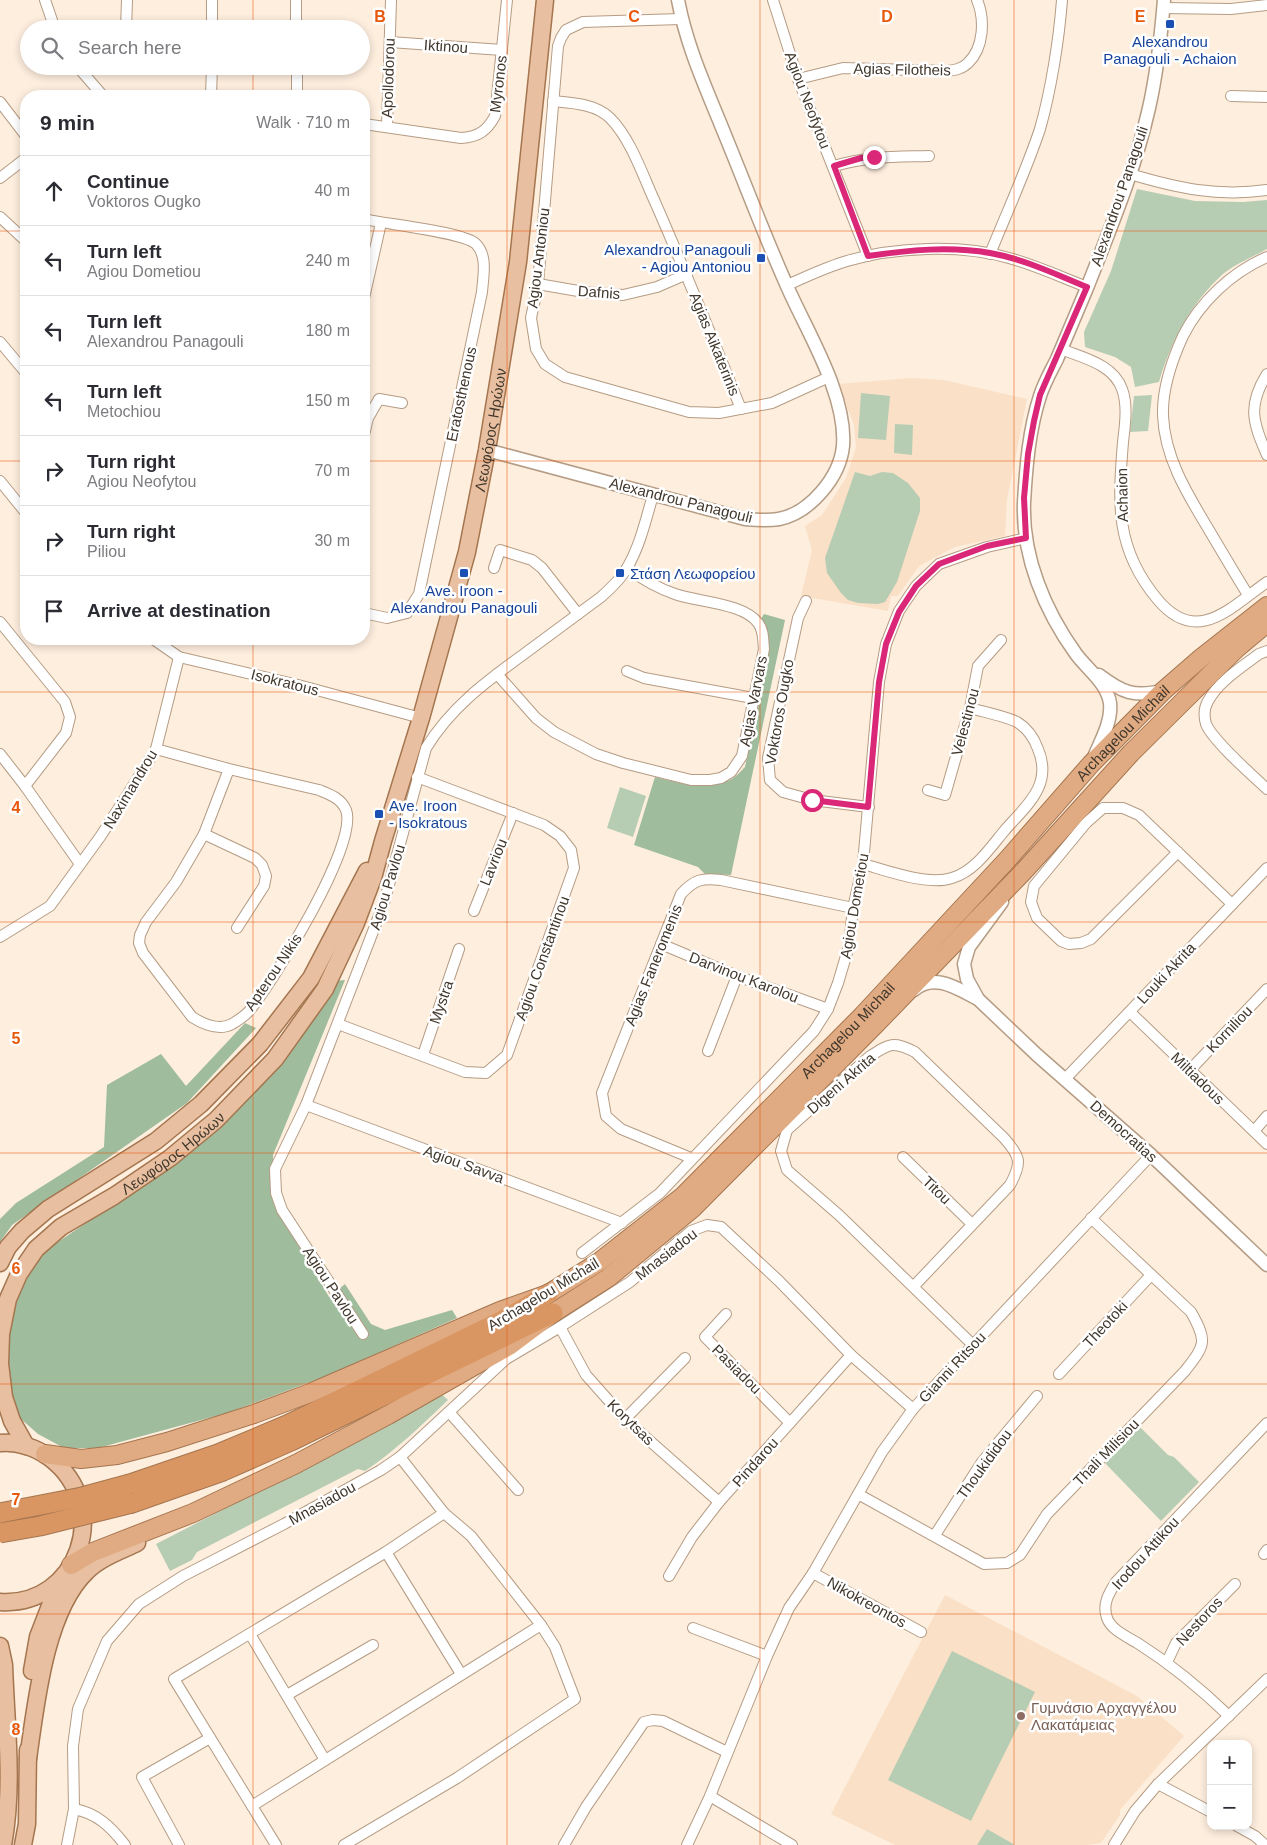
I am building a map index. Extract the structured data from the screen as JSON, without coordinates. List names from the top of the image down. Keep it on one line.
{"streets":{"highway":["Archagelou Michail"],"main road":["Λεωφόρος Ηρώων"],"street":["Iktinou","Agias Filotheis","Apollodorou","Myronos","Agiou Neofytou","Alexandrou Panagouli","Agiou Antoniou","Dafnis","Agias Aikaterinis","Eratosthenous","Achaion","Isokratous","Agias Varvars","Voktoros Ougko","Velestinou","Naximandrou","Lavriou","Agiou Pavlou","Agiou Dometiou","Agiou Constantinou","Agias Faneromenis","Apterou Nikis","Louki Akrita","Darvinou Karolou","Mystra","Korniliou","Miltiadous","Digeni Akrita","Democratias","Agiou Savva","Titou","Mnasiadou","Theotoki","Gianni Ritsou","Pasiadou","Korytsas","Thali Milisiou","Pindarou","Thoukididou","Irodou Attikou","Nikokreontos","Nestoros"]},"crossings":[["Iktinou","Apollodorou"],["Iktinou","Myronos"],["Agias Filotheis","Agiou Neofytou"],["Apollodorou","Myronos"],["Alexandrou Panagouli","Agiou Antoniou"],["Alexandrou Panagouli","Λεωφόρος Ηρώων"],["Alexandrou Panagouli","Achaion"],["Alexandrou Panagouli","Archagelou Michail"],["Alexandrou Panagouli","Agiou Pavlou"],["Alexandrou Panagouli","Agiou Dometiou"],["Agiou Antoniou","Dafnis"],["Agiou Antoniou","Agias Aikaterinis"],["Dafnis","Agias Aikaterinis"],["Λεωφόρος Ηρώων","Isokratous"],["Isokratous","Naximandrou"],["Agias Varvars","Agiou Pavlou"],["Voktoros Ougko","Agiou Dometiou"],["Archagelou Michail","Democratias"],["Archagelou Michail","Mnasiadou"],["Archagelou Michail","Korytsas"],["Naximandrou","Apterou Nikis"],["Lavriou","Agiou Constantinou"],["Agiou Pavlou","Agiou Constantinou"],["Agiou Pavlou","Agiou Savva"],["Agiou Dometiou","Agias Faneromenis"],["Agiou Dometiou","Darvinou Karolou"],["Agiou Dometiou","Agiou Savva"],["Agiou Constantinou","Mystra"],["Agias Faneromenis","Darvinou Karolou"],["Louki Akrita","Miltiadous"],["Louki Akrita","Democratias"],["Korniliou","Miltiadous"],["Digeni Akrita","Titou"],["Digeni Akrita","Gianni Ritsou"],["Democratias","Gianni Ritsou"],["Mnasiadou","Gianni Ritsou"],["Mnasiadou","Korytsas"],["Mnasiadou","Pindarou"],["Theotoki","Thali Milisiou"],["Gianni Ritsou","Thali Milisiou"],["Gianni Ritsou","Nikokreontos"],["Pasiadou","Pindarou"],["Korytsas","Pindarou"],["Thali Milisiou","Thoukididou"],["Irodou Attikou","Nestoros"]],"places":{"transit":["Alexandrou Panagouli - Achaion","Alexandrou Panagouli - Agiou Antoniou","Ave. Iroon - Alexandrou Panagouli","Στάση Λεωφορείου","Ave. Iroon - Isokratous"],"other":["Γυμνάσιο Αρχαγγέλου Λακατάμειας"]},"page":{"search":"Search here","heading":["9 min","Walk · 710 m"],"list":[["Continue","Voktoros Ougko","40 m"],["Turn left","Agiou Dometiou","240 m"],["Turn left","Alexandrou Panagouli","180 m"],["Turn left","Metochiou","150 m"],["Turn right","Agiou Neofytou","70 m"],["Turn right","Piliou","30 m"],"Arrive at destination"],"map_buttons":["+","−"]},"grid":{"columns":["B","C","D","E"],"rows":["4","5","6","7","8"]}}
